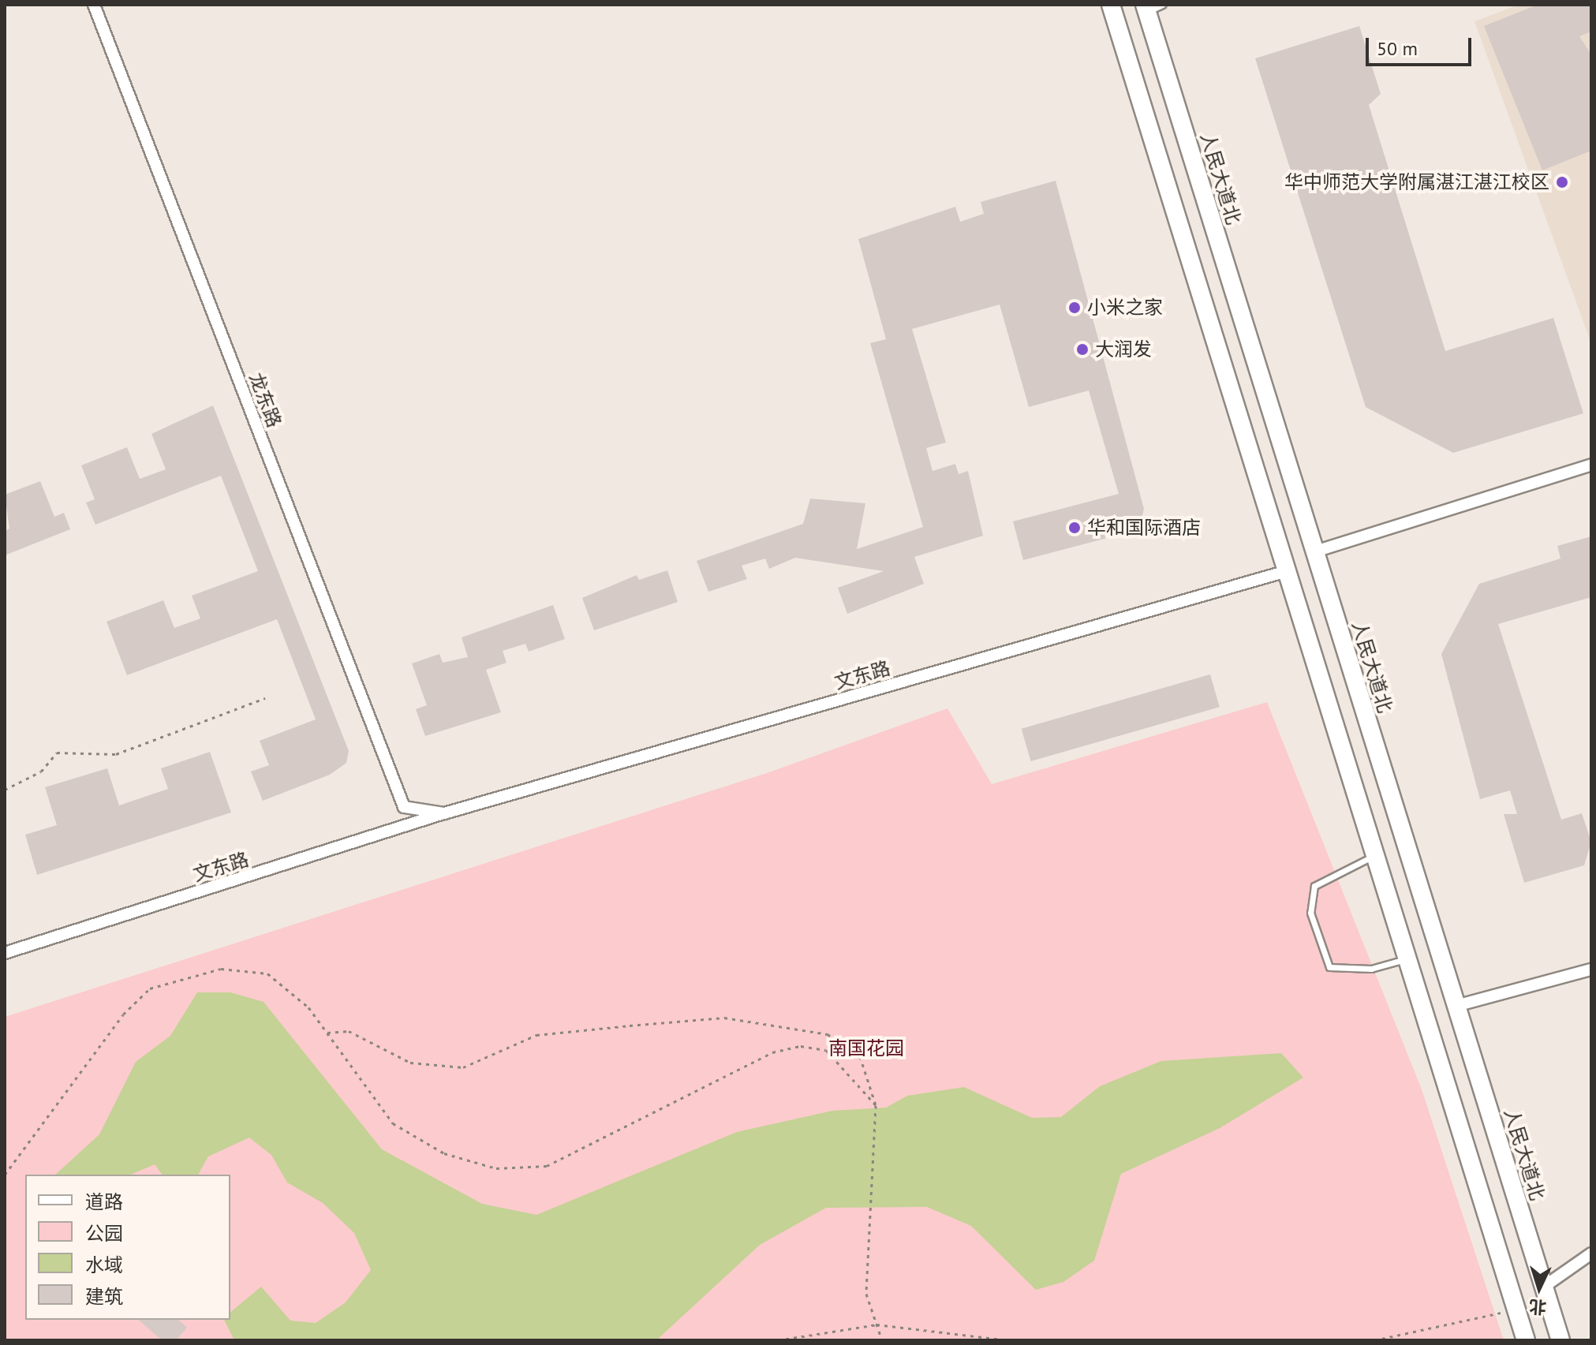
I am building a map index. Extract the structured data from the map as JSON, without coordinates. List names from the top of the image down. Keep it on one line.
{"streets":{"main road":["人民大道北"],"street":["龙东路","文东路"]},"crossings":[["龙东路","文东路"]],"parks":["南国花园"],"places":["华中师范大学附属湛江湛江校区","小米之家","大润发","华和国际酒店"],"legend":["道路","公园","水域","建筑"],"scale_bar":"50 m","north":"bottom"}
